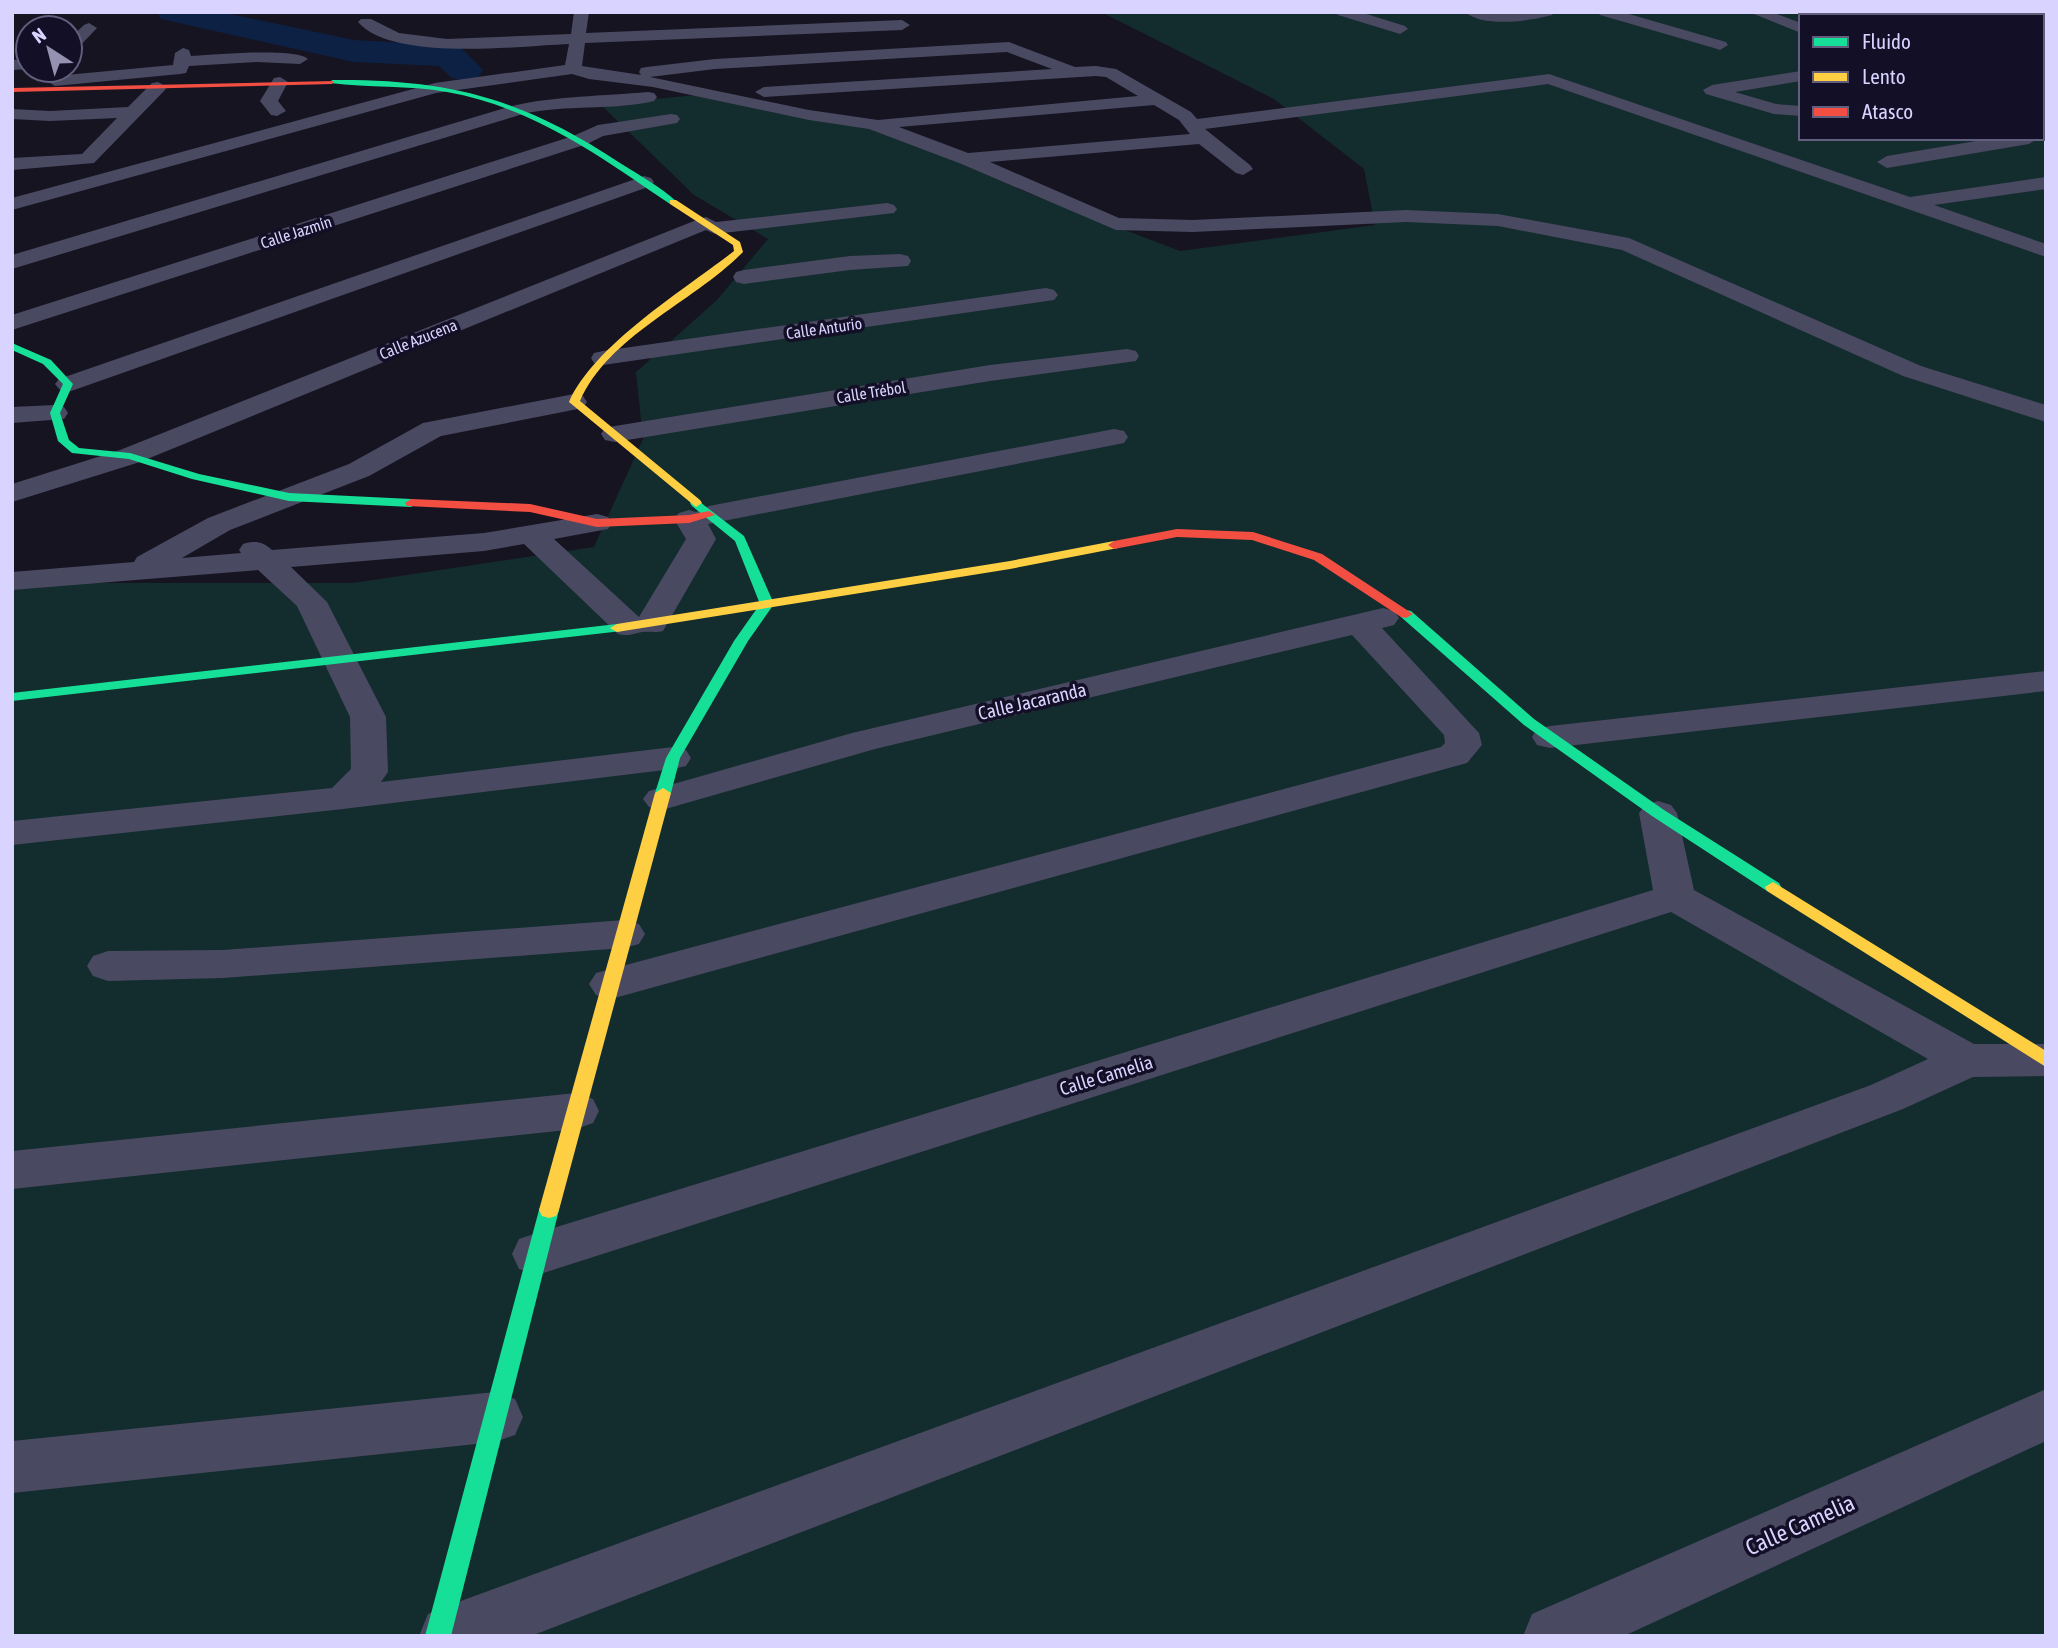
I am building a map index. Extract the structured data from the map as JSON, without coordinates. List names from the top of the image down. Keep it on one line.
{"streets":{"street":["Calle Jazmín","Calle Anturio","Calle Azucena","Calle Trébol","Calle Jacaranda","Calle Camelia"]},"legend":["Fluido","Lento","Atasco"],"north":"top left"}
